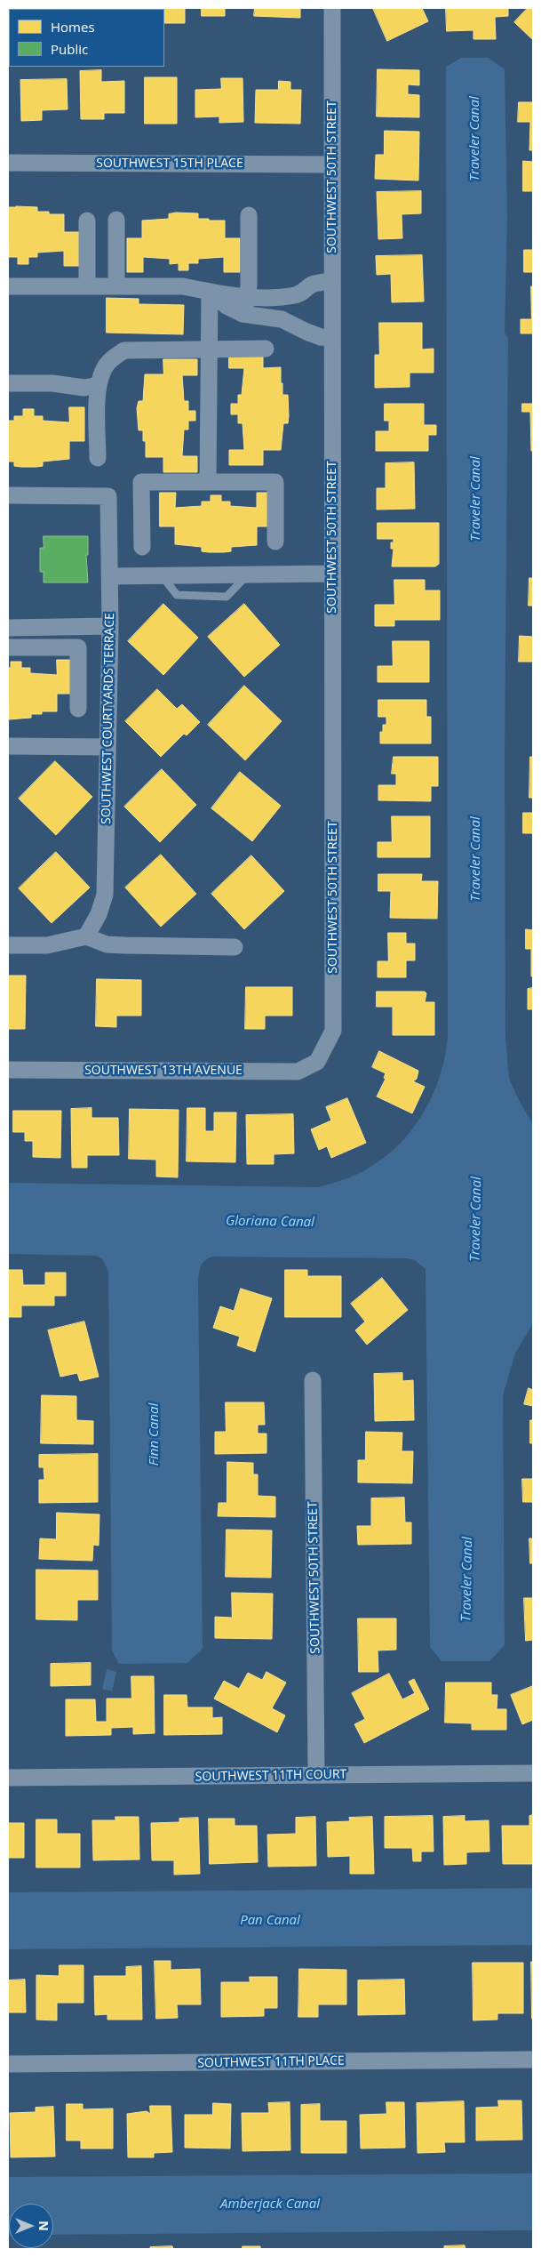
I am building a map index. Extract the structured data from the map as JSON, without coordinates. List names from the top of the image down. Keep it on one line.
{"streets":{"street":["SOUTHWEST 15TH PLACE","SOUTHWEST 50TH STREET","SOUTHWEST COURTYARDS TERRACE","SOUTHWEST 13TH AVENUE","SOUTHWEST 11TH COURT","SOUTHWEST 11TH PLACE"]},"crossings":[["SOUTHWEST 15TH PLACE","SOUTHWEST 50TH STREET"],["SOUTHWEST 50TH STREET","SOUTHWEST 13TH AVENUE"],["SOUTHWEST 50TH STREET","SOUTHWEST 11TH COURT"]],"water":["Traveler Canal","Gloriana Canal","Finn Canal","Pan Canal","Amberjack Canal"],"legend":["Homes","Public"],"north":"right"}
